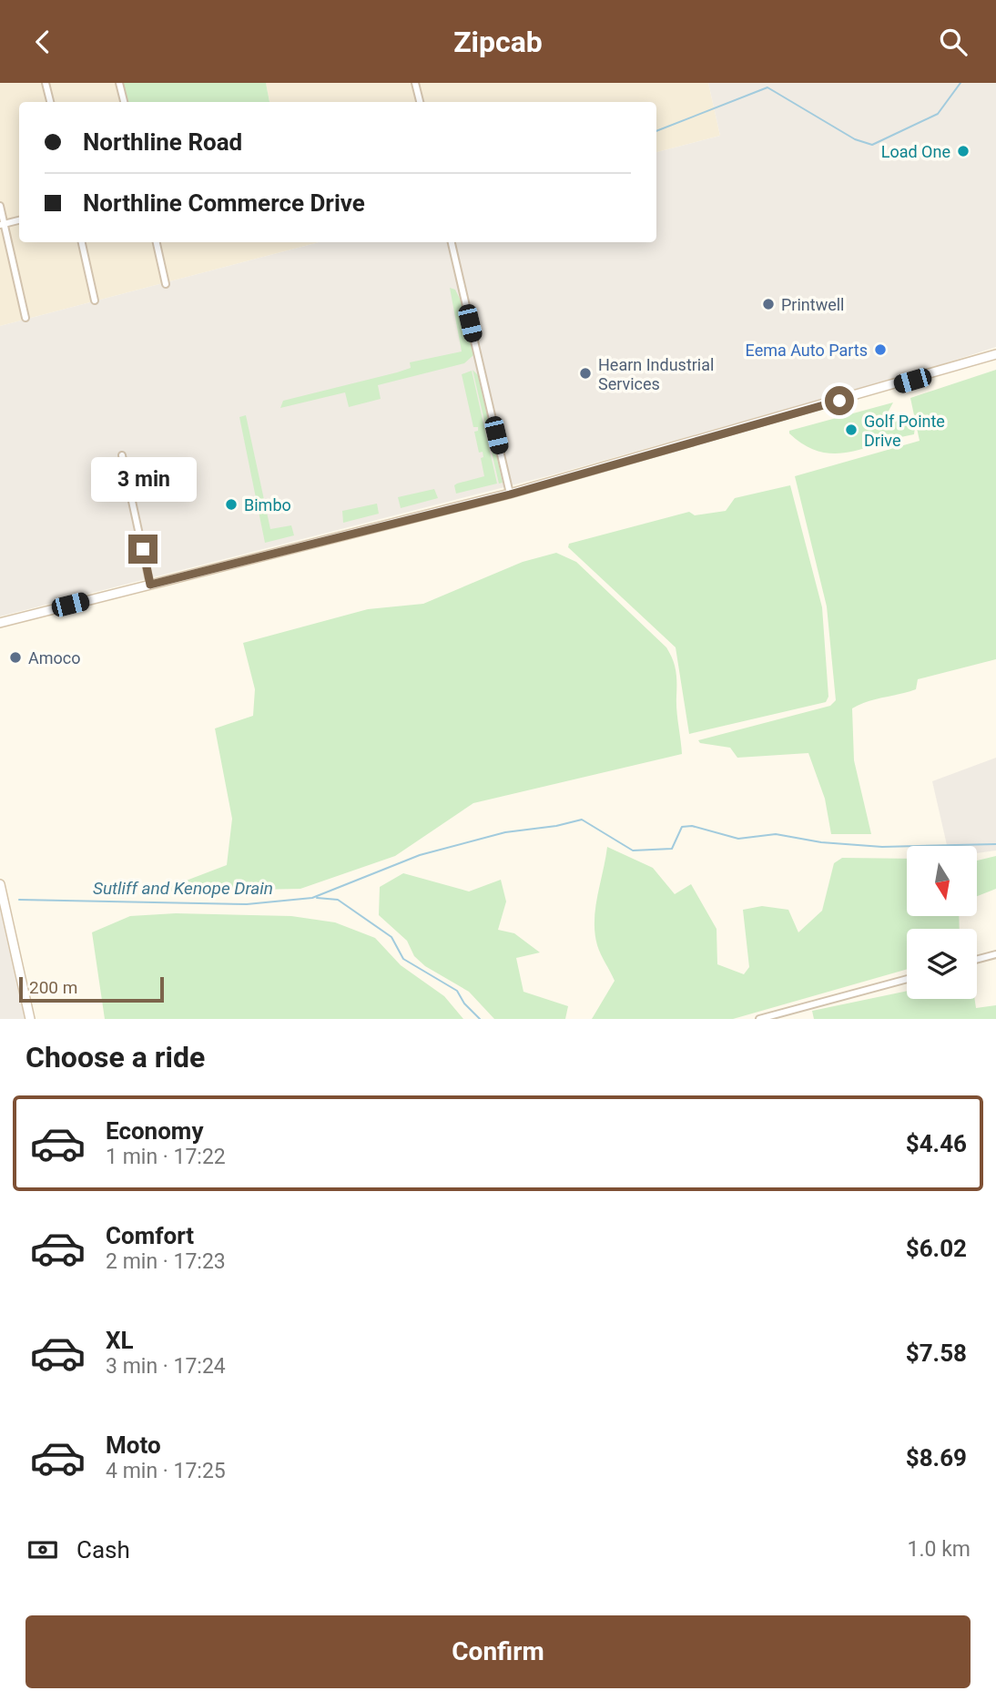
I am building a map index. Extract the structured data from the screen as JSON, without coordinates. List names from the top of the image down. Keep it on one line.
{"water":["Sutliff and Kenope Drain"],"places":["Load One","Printwell","Eema Auto Parts","Hearn Industrial Services","Golf Pointe Drive","Bimbo","Amoco"],"scale_bar":"200 m","north":"bottom","page":{"header":"Zipcab","banner":["Northline Road","Northline Commerce Drive"],"bubble":"3 min","scale":"200 m","heading":"Choose a ride","list":[{"name":"Economy","note":"1 min · 17:22","value":"$4.46"},{"name":"Comfort","note":"2 min · 17:23","value":"$6.02"},{"name":"XL","note":"3 min · 17:24","value":"$7.58"},{"name":"Moto","note":"4 min · 17:25","value":"$8.69"}],"pay":["Cash","1.0 km"],"buttons":"Confirm"}}
